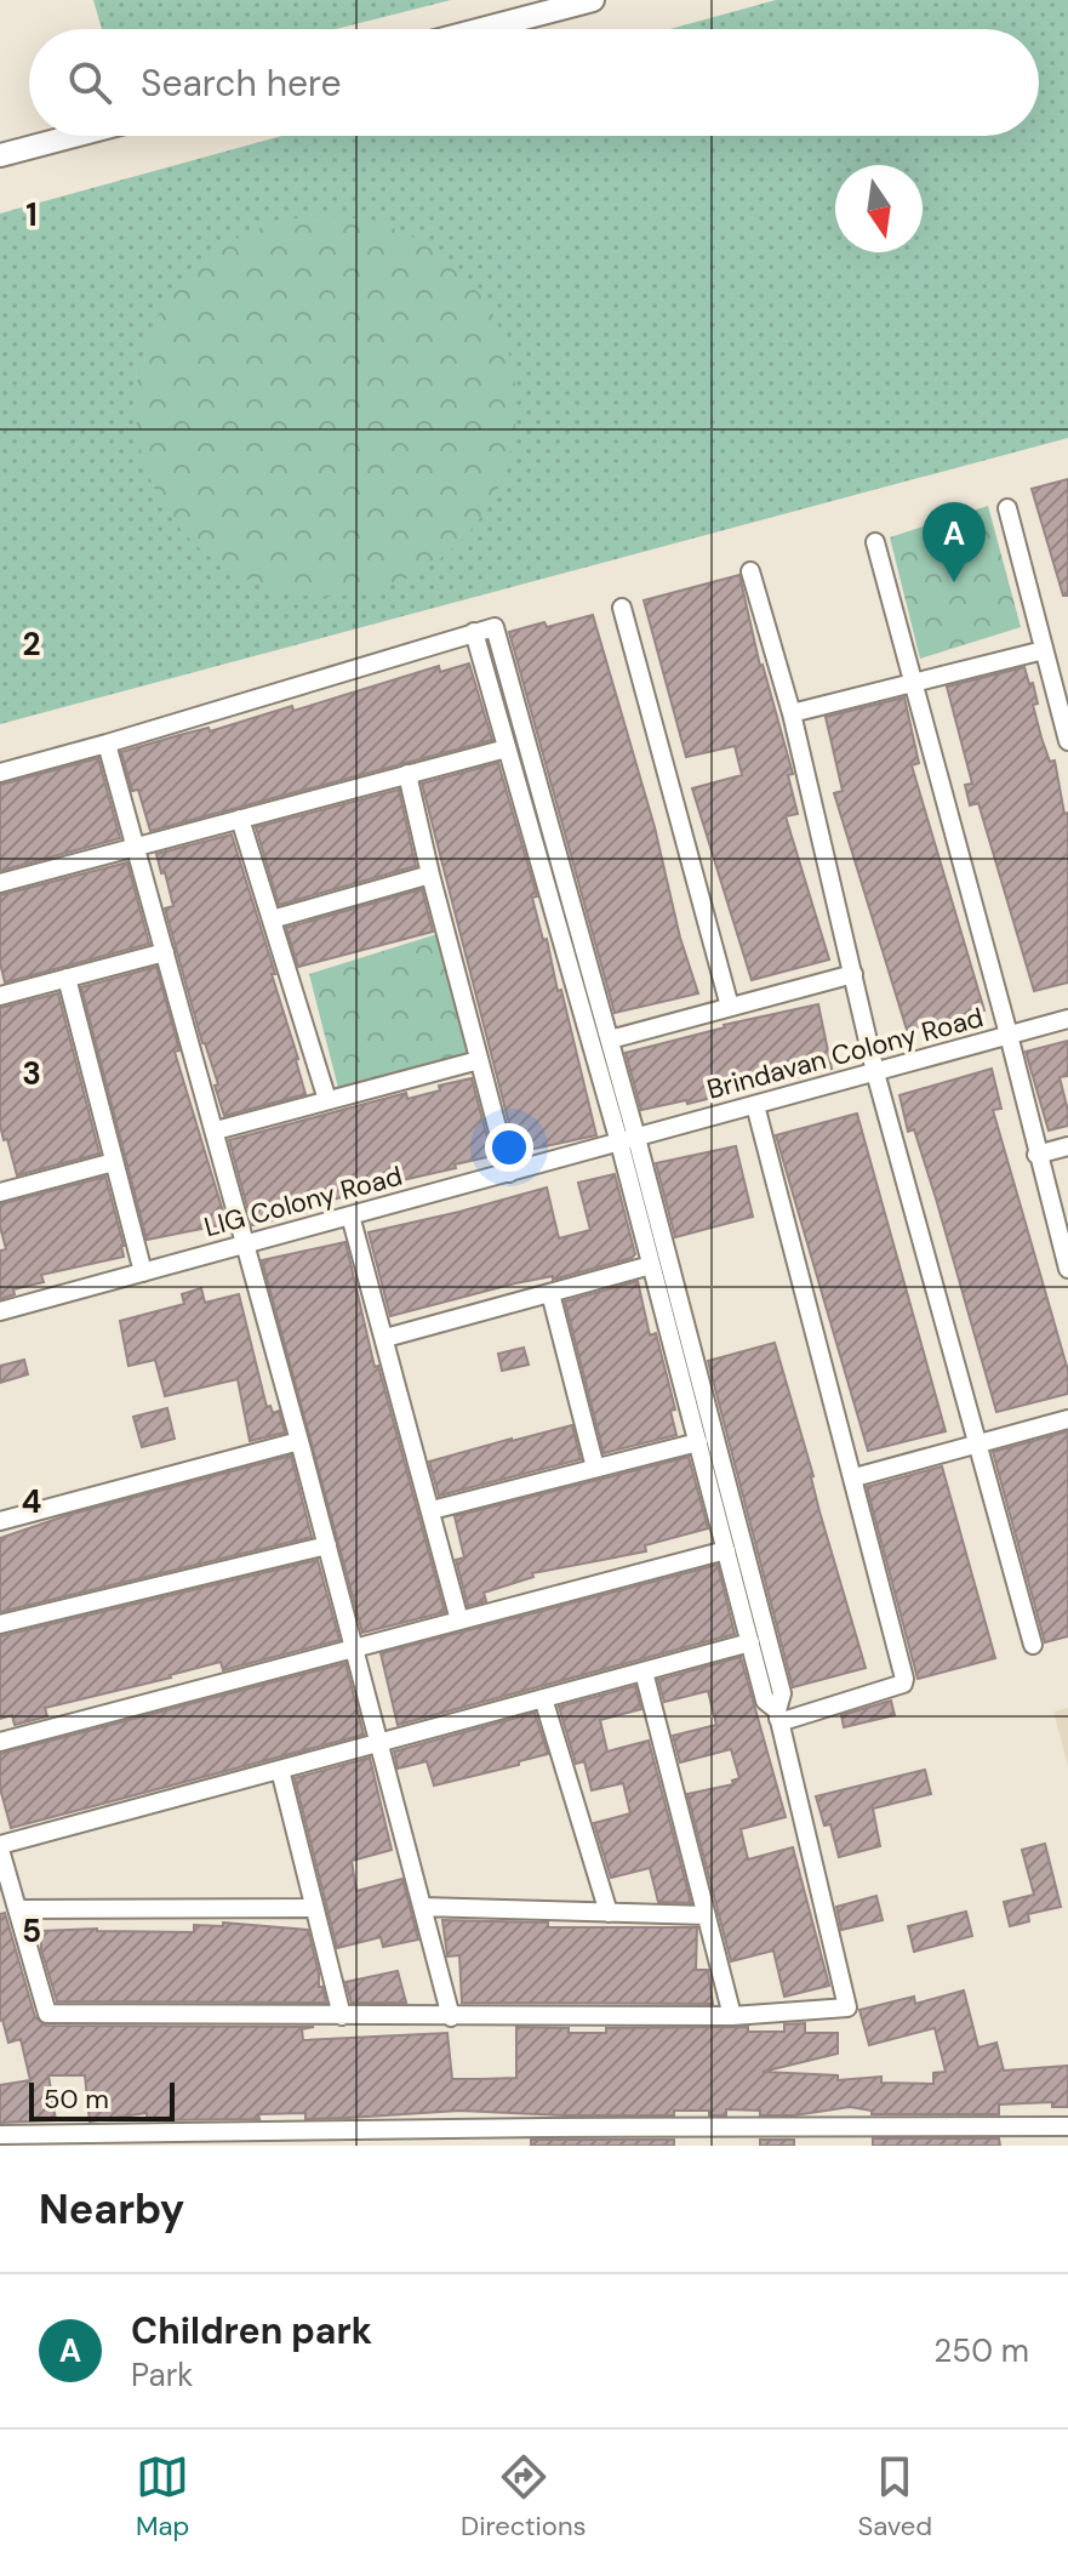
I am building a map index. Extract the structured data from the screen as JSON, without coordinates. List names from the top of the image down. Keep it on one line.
{"streets":{"street":["Brindavan Colony Road","LIG Colony Road"]},"crossings":[["Brindavan Colony Road","LIG Colony Road"]],"scale_bar":"50 m","north":"bottom","page":{"search":"Search here","pins":"A","scale":"50 m","heading":"Nearby","list":[{"mark":"A","name":"Children park","note":"Park","value":"250 m"}],"nav":["Map","Directions","Saved"]},"grid":{"rows":["1","2","3","4","5"]}}
